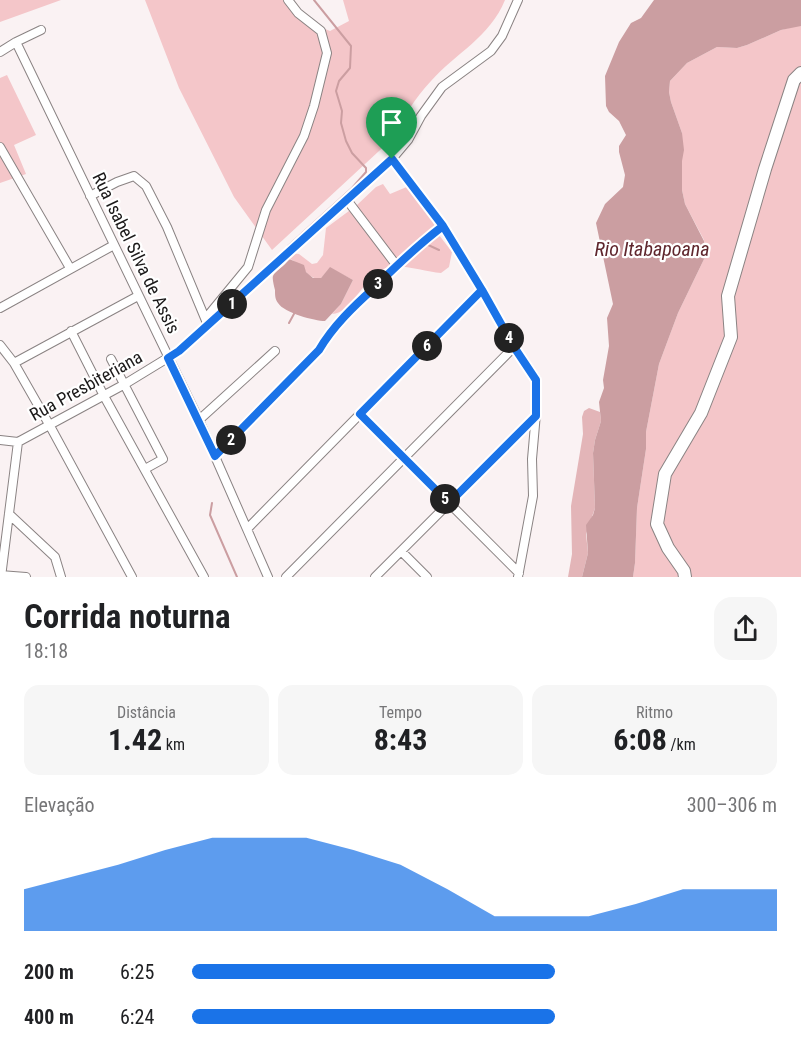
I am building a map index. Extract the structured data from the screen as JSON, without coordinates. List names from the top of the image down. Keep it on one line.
{"streets":{"street":["Rua Isabel Silva de Assis","Rua Presbiteriana"]},"crossings":[["Rua Isabel Silva de Assis","Rua Presbiteriana"]],"water":["Rio Itabapoana"],"page":{"pins":["3","1","4","6","2","5"],"heading":["Corrida noturna","18:18"],"stats":[["Distância","1.42 km"],["Tempo","8:43"],["Ritmo","6:08 /km"]],"chart":["Elevação","300–306 m"],"list":[{"name":"200 m","note":"6:25"},{"name":"400 m","note":"6:24"}]}}
